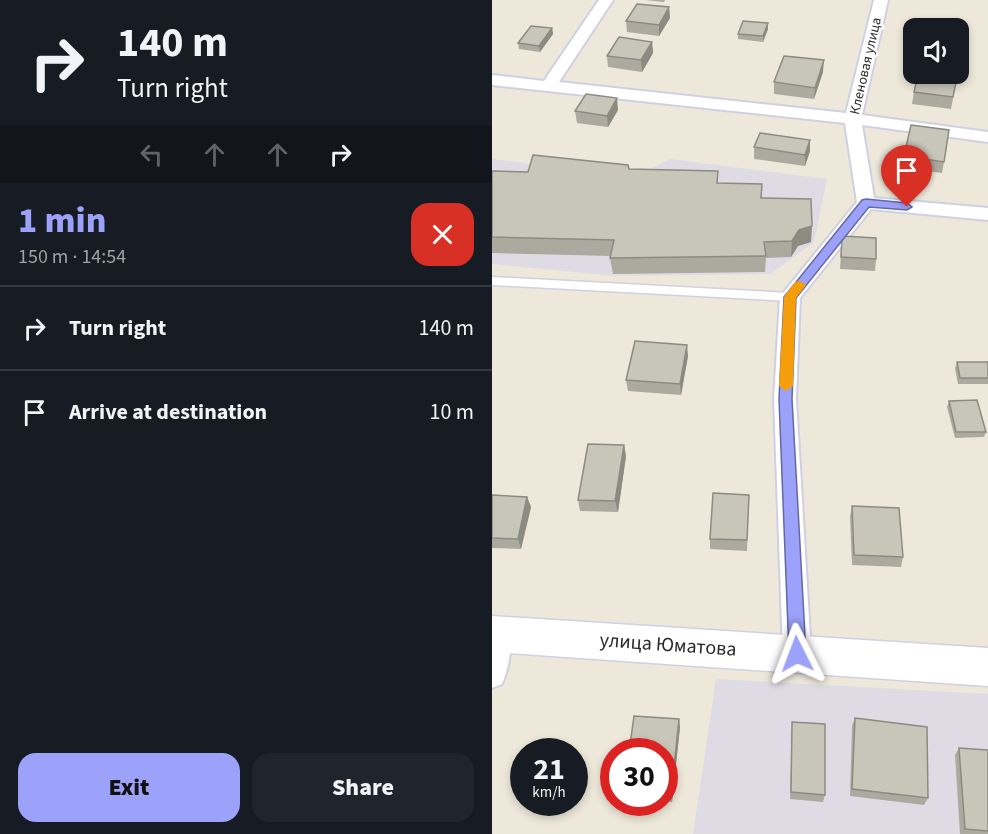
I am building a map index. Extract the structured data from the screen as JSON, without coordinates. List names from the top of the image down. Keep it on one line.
{"streets":{"main road":["улица Юматова"],"street":["Кленовая улица"]},"page":{"turn":["140 m","Turn right"],"heading":["1 min","150 m · 14:54"],"list":[{"name":"Turn right","value":"140 m"},{"name":"Arrive at destination","value":"10 m"}],"speed":"21 km/h","limit":"30","buttons":["Exit","Share"]}}
